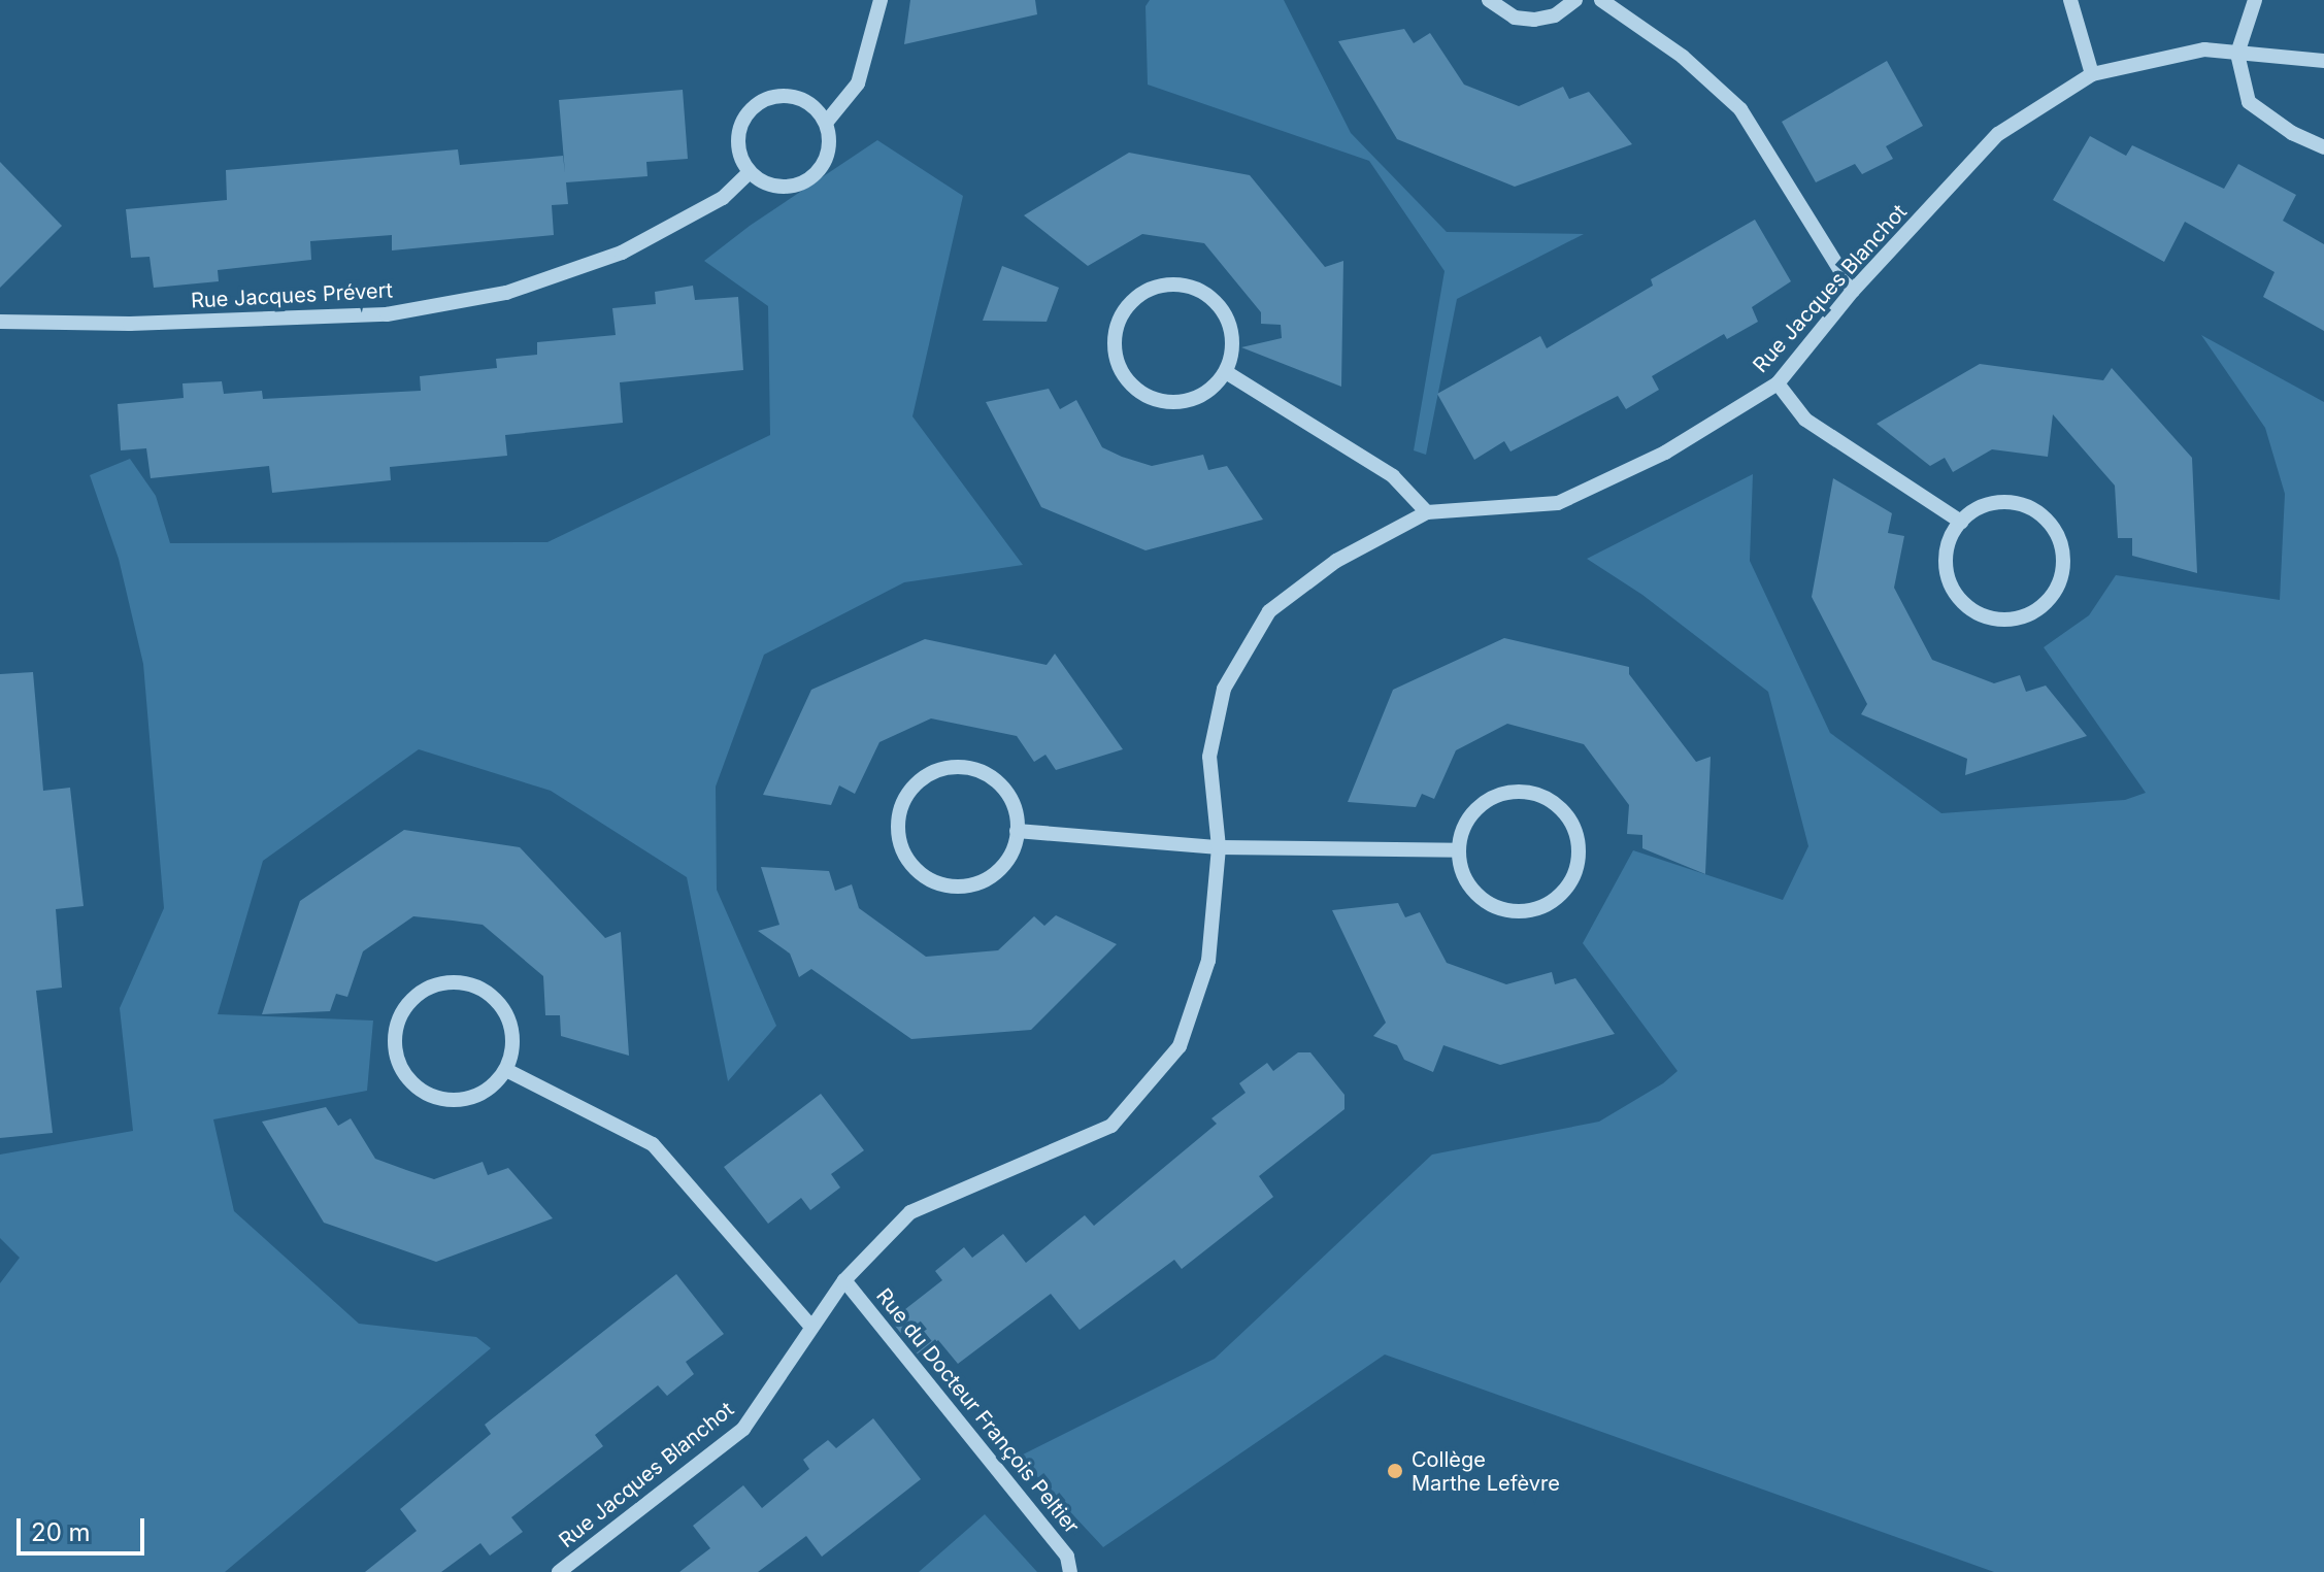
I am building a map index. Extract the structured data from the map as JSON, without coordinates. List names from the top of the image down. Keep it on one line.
{"streets":{"street":["Rue Jacques Blanchot","Rue Jacques Prévert","Rue du Docteur François Peltier"]},"crossings":[["Rue Jacques Blanchot","Rue du Docteur François Peltier"]],"places":["Collège Marthe Lefèvre"],"scale_bar":"20 m"}
